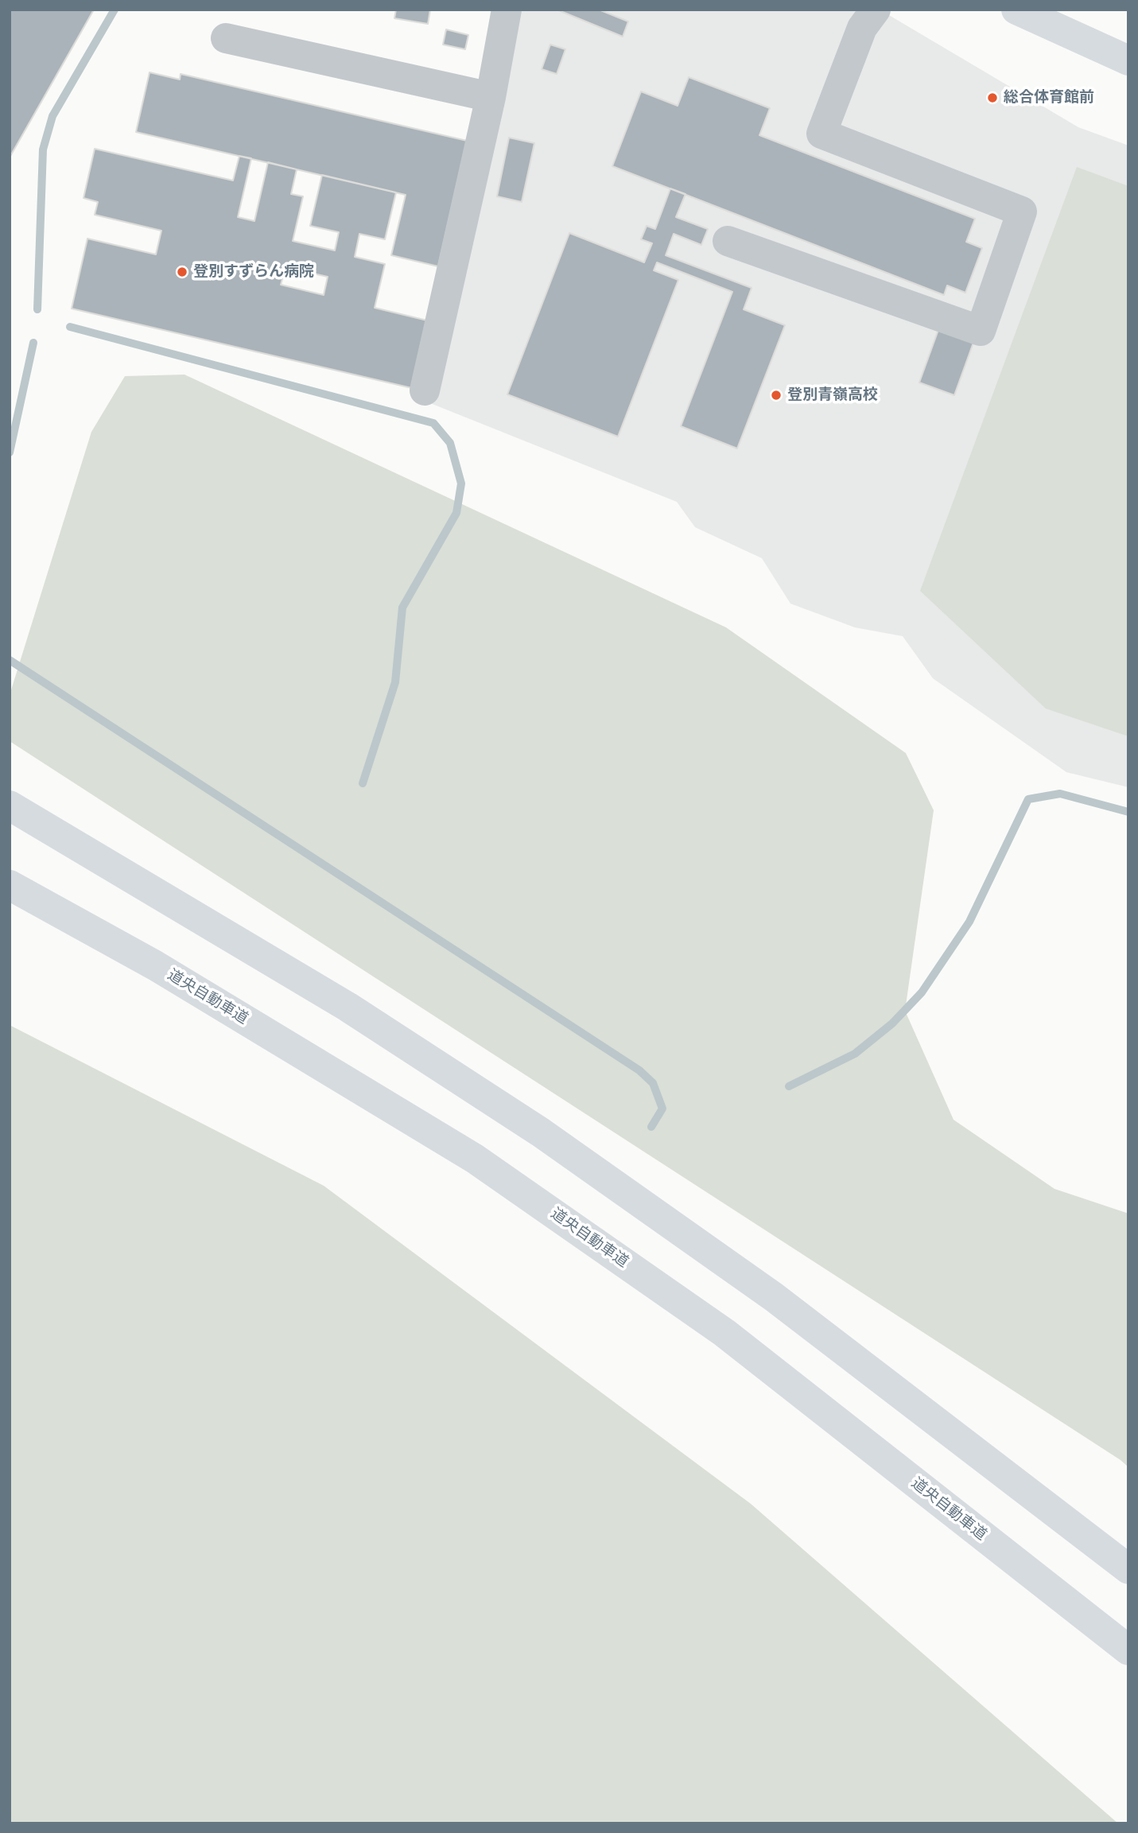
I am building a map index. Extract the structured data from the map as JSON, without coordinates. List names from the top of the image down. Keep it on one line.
{"streets":{"main road":["道央自動車道"]},"places":["総合体育館前","登別すずらん病院","登別青嶺高校"]}
